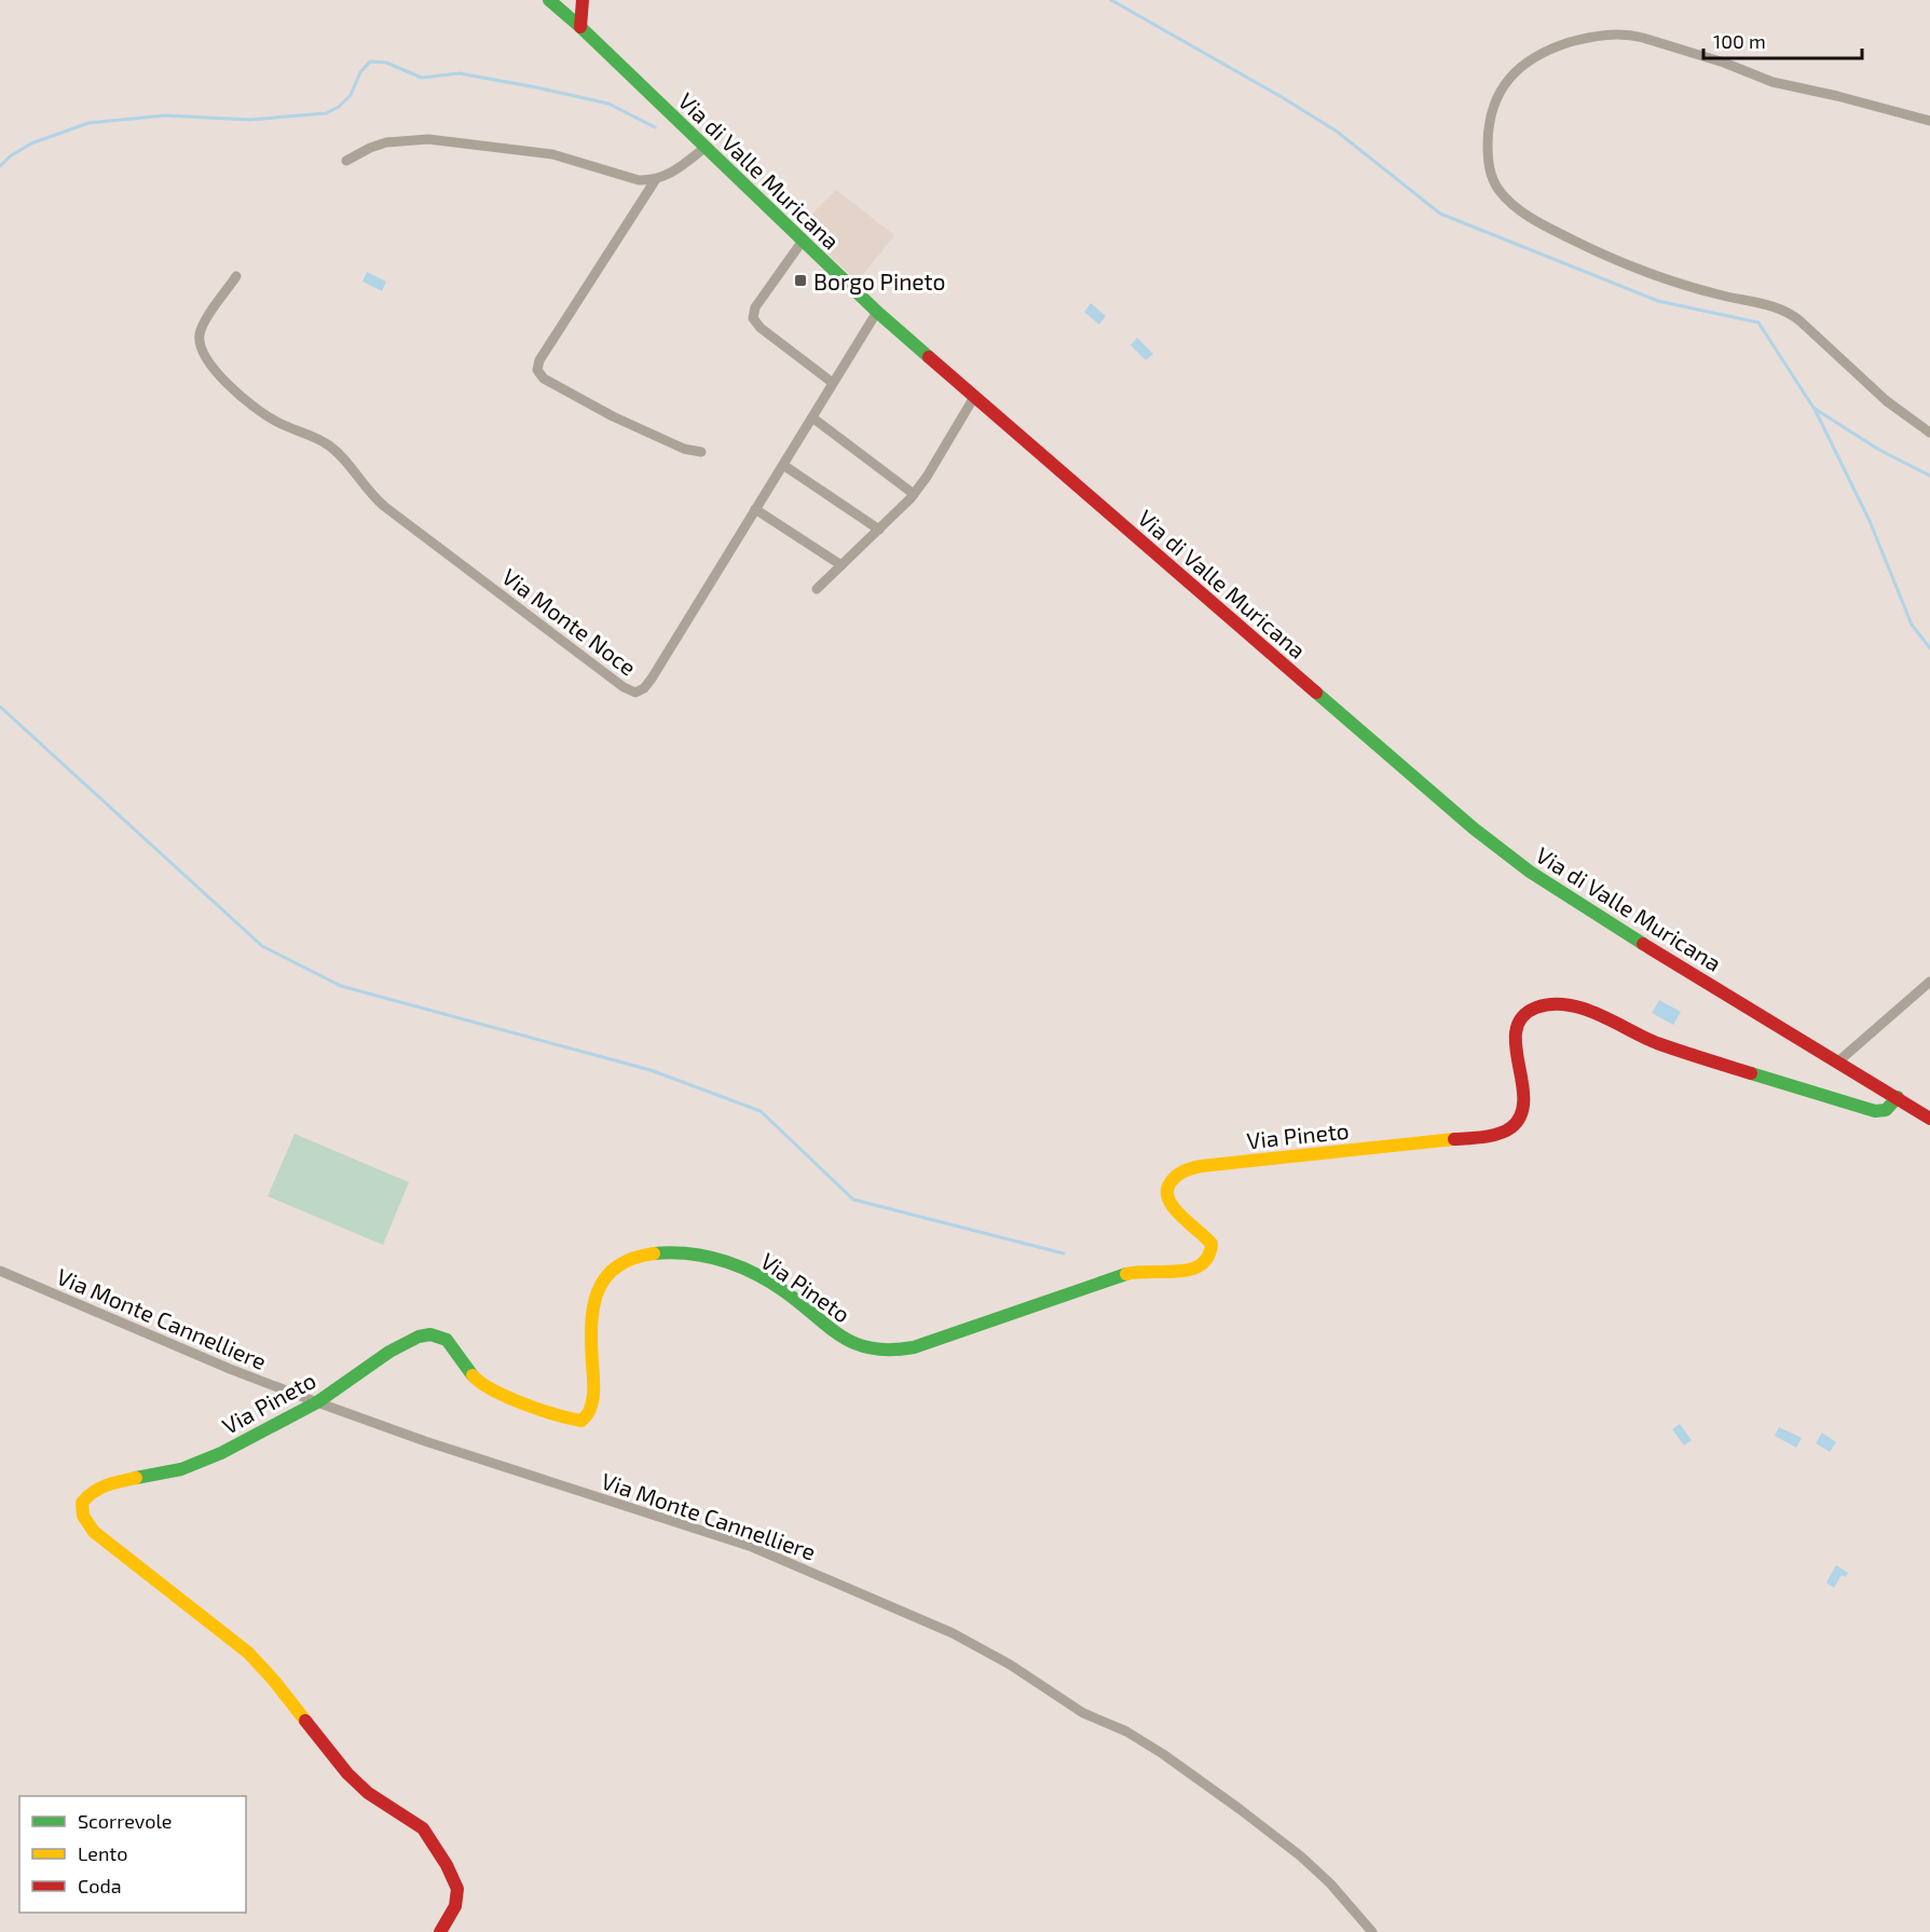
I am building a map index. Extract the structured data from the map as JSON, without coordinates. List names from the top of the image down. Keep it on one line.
{"streets":{"street":["Via di Valle Muricana","Via Monte Noce","Via Pineto","Via Monte Cannelliere"]},"crossings":[["Via di Valle Muricana","Via Monte Noce"],["Via di Valle Muricana","Via Pineto"],["Via Pineto","Via Monte Cannelliere"]],"places":{"transit":["Borgo Pineto"]},"legend":["Scorrevole","Lento","Coda"],"scale_bar":"100 m"}
